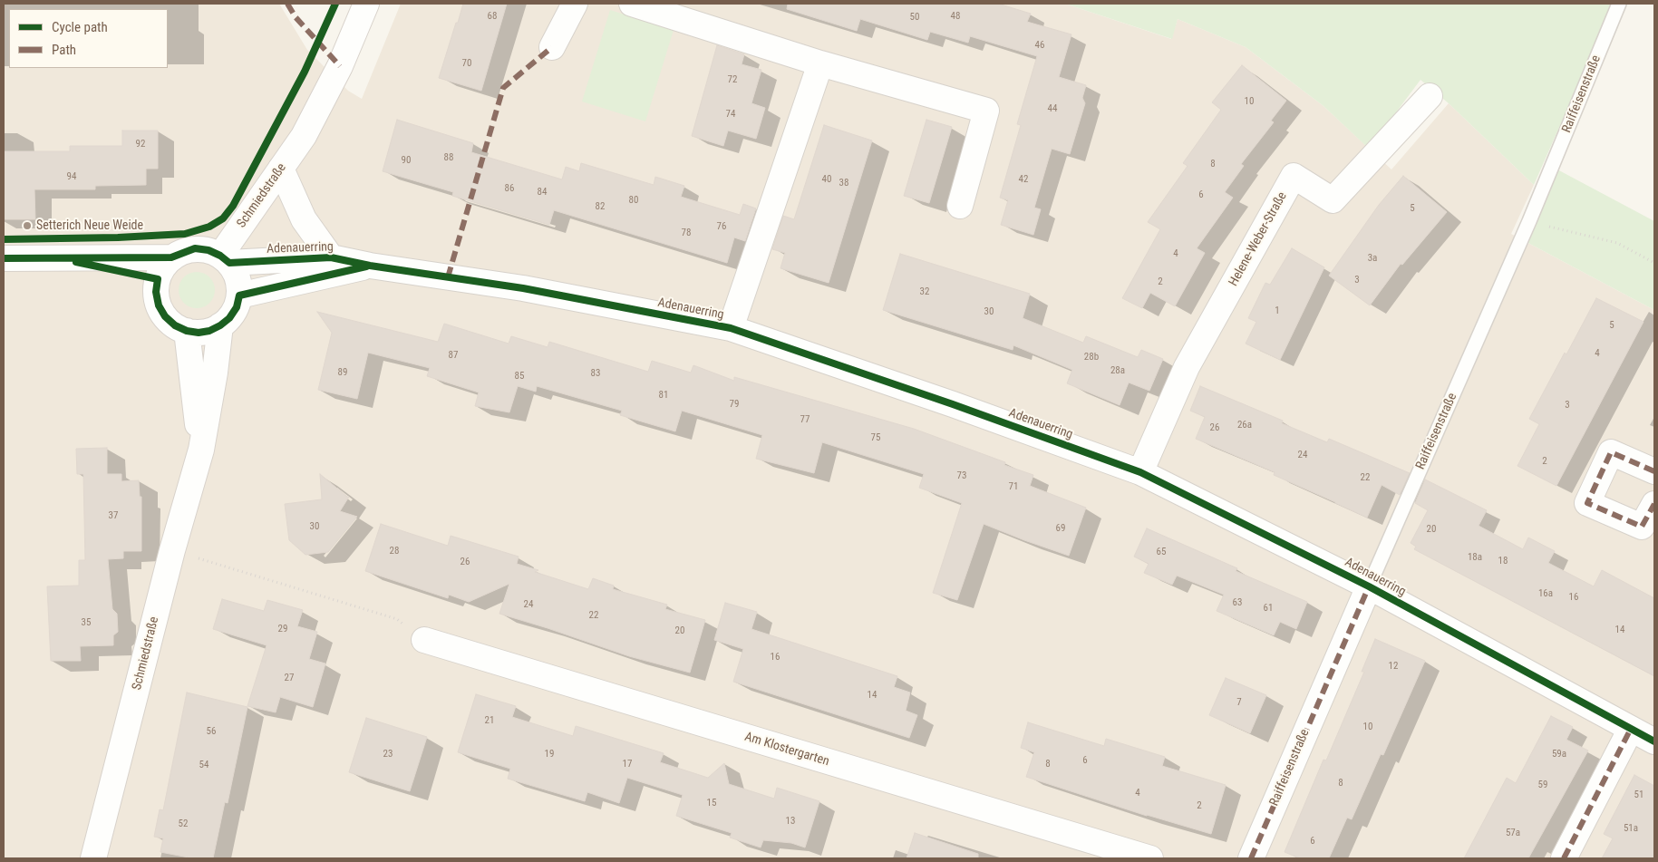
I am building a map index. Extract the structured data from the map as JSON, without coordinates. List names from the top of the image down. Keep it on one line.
{"streets":{"street":["Raiffeisenstraße","Schmiedstraße","Helene-Weber-Straße","Adenauerring","Am Klostergarten"]},"crossings":[["Raiffeisenstraße","Adenauerring"],["Schmiedstraße","Adenauerring"],["Helene-Weber-Straße","Adenauerring"]],"places":["Setterich Neue Weide"],"house_numbers":["68","48","50","46","70","72","10","44","74","92","88","90","8","94","40","42","38","86","84","6","80","82","5","76","78","4","3a","3","2","32","1","30","5","4","87","28b","28a","89","83","85","81","79","3","77","26a","26","75","24","2","73","22","71","37","30","69","20","28","65","18a","18","26","16a","16","63","24","61","22","35","29","14","20","16","12","27","14","7","21","10","56","23","19","59a","6","17","8","54","8","59","4","51","15","2","13","52","51a","57a","6"],"legend":["Cycle path","Path"]}
